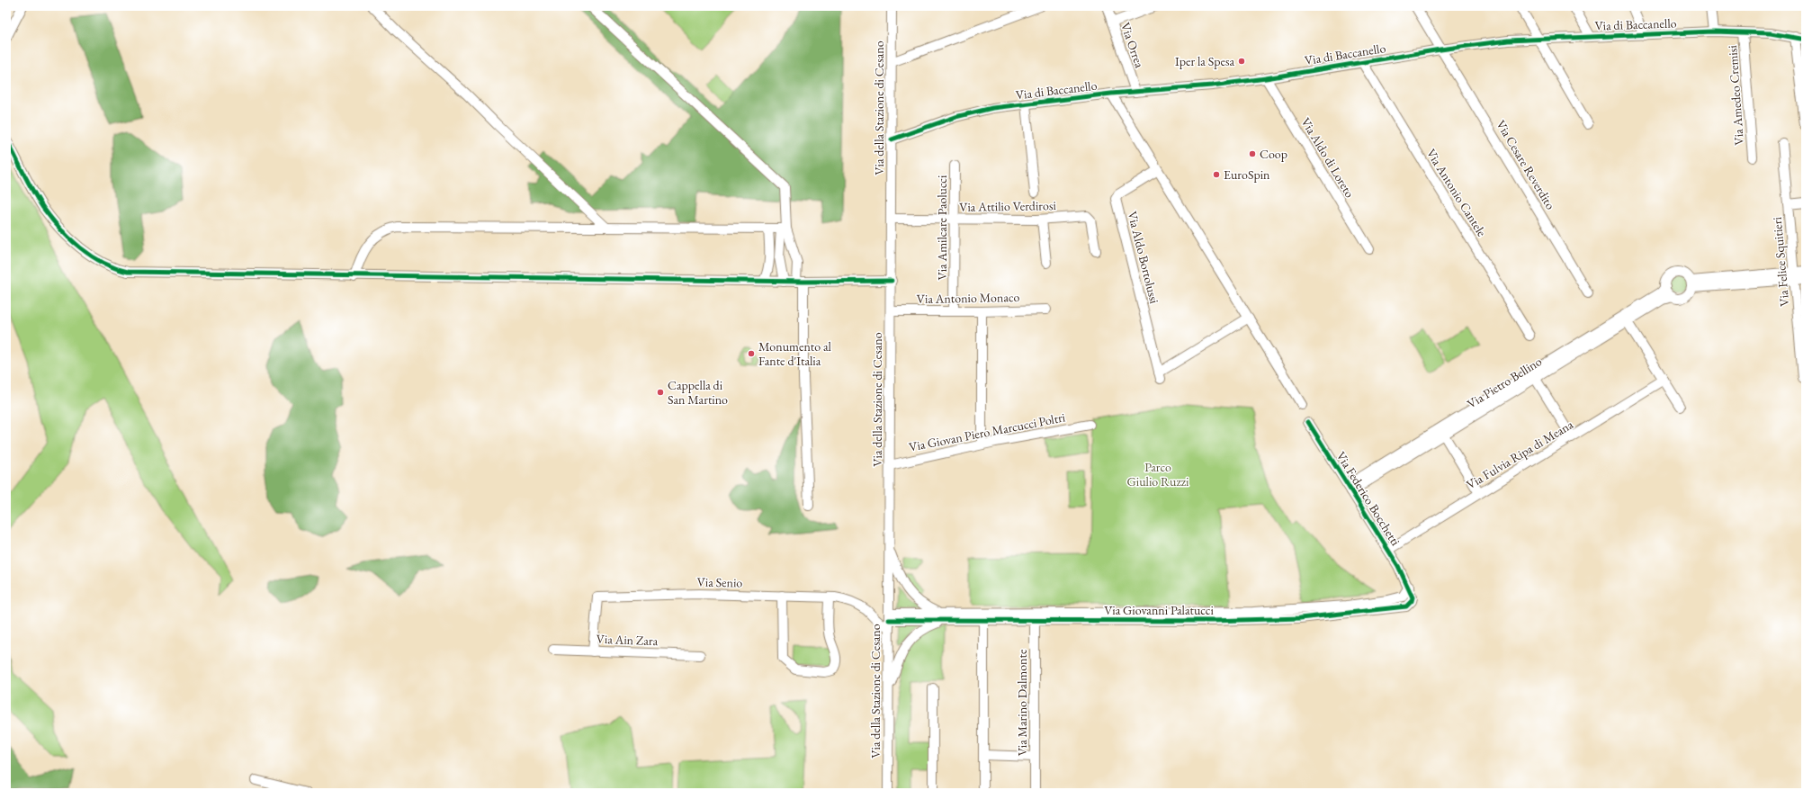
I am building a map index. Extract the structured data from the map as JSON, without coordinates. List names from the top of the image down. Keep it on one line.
{"streets":{"street":["Via di Baccanello","Via Orrea","Via Amedeo Cremisi","Via della Stazione di Cesano","Via Aldo di Loreto","Via Cesare Reverdito","Via Antonio Cantele","Via Attilio Verdirosi","Via Amilcare Paolucci","Via Aldo Bortolussi","Via Felice Squitieri","Via Antonio Monaco","Via Pietro Bellino","Via Giovan Piero Marcucci Poltri","Via Fulvia Ripa di Meana","Via Federico Bocchetti","Via Senio","Via Giovanni Palatucci","Via Ain Zara","Via Marino Dalmonte"]},"crossings":[["Via di Baccanello","Via Orrea"],["Via di Baccanello","Via Amedeo Cremisi"],["Via di Baccanello","Via della Stazione di Cesano"],["Via di Baccanello","Via Aldo di Loreto"],["Via di Baccanello","Via Cesare Reverdito"],["Via di Baccanello","Via Antonio Cantele"],["Via della Stazione di Cesano","Via Attilio Verdirosi"],["Via della Stazione di Cesano","Via Antonio Monaco"],["Via della Stazione di Cesano","Via Giovan Piero Marcucci Poltri"],["Via della Stazione di Cesano","Via Senio"],["Via della Stazione di Cesano","Via Giovanni Palatucci"],["Via Attilio Verdirosi","Via Amilcare Paolucci"],["Via Amilcare Paolucci","Via Antonio Monaco"],["Via Pietro Bellino","Via Federico Bocchetti"],["Via Fulvia Ripa di Meana","Via Federico Bocchetti"],["Via Federico Bocchetti","Via Giovanni Palatucci"],["Via Senio","Via Giovanni Palatucci"],["Via Senio","Via Ain Zara"],["Via Giovanni Palatucci","Via Marino Dalmonte"]],"parks":["Parco Giulio Ruzzi"],"places":["Iper la Spesa","Coop","EuroSpin","Monumento al Fante d'Italia","Cappella di San Martino"]}
